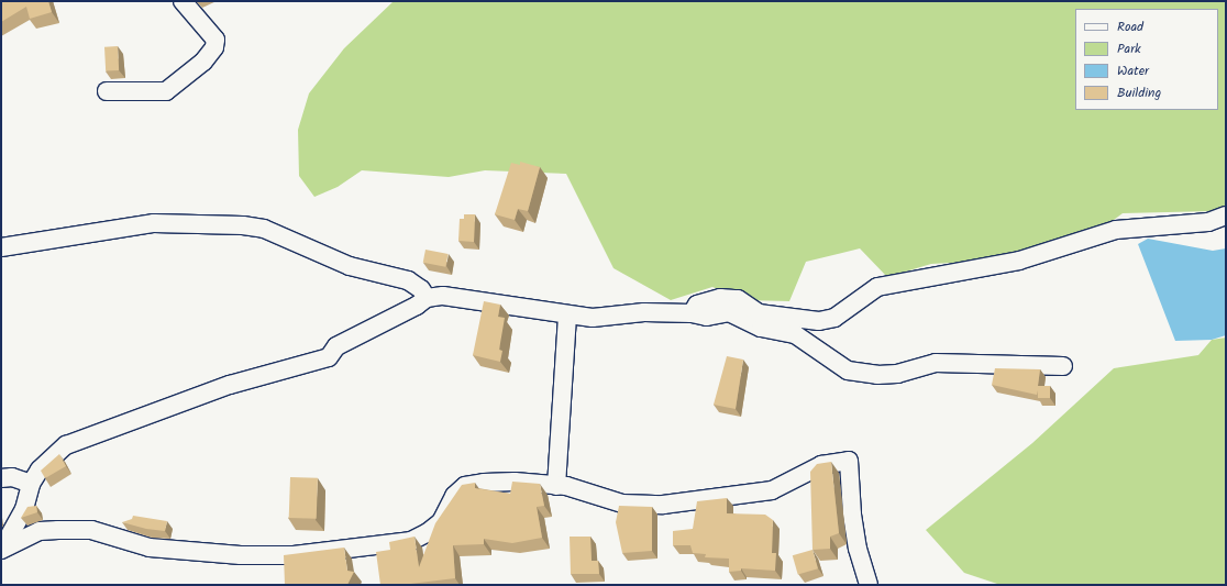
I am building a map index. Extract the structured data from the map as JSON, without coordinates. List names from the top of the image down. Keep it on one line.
{"legend":["Road","Park","Water","Building"]}
